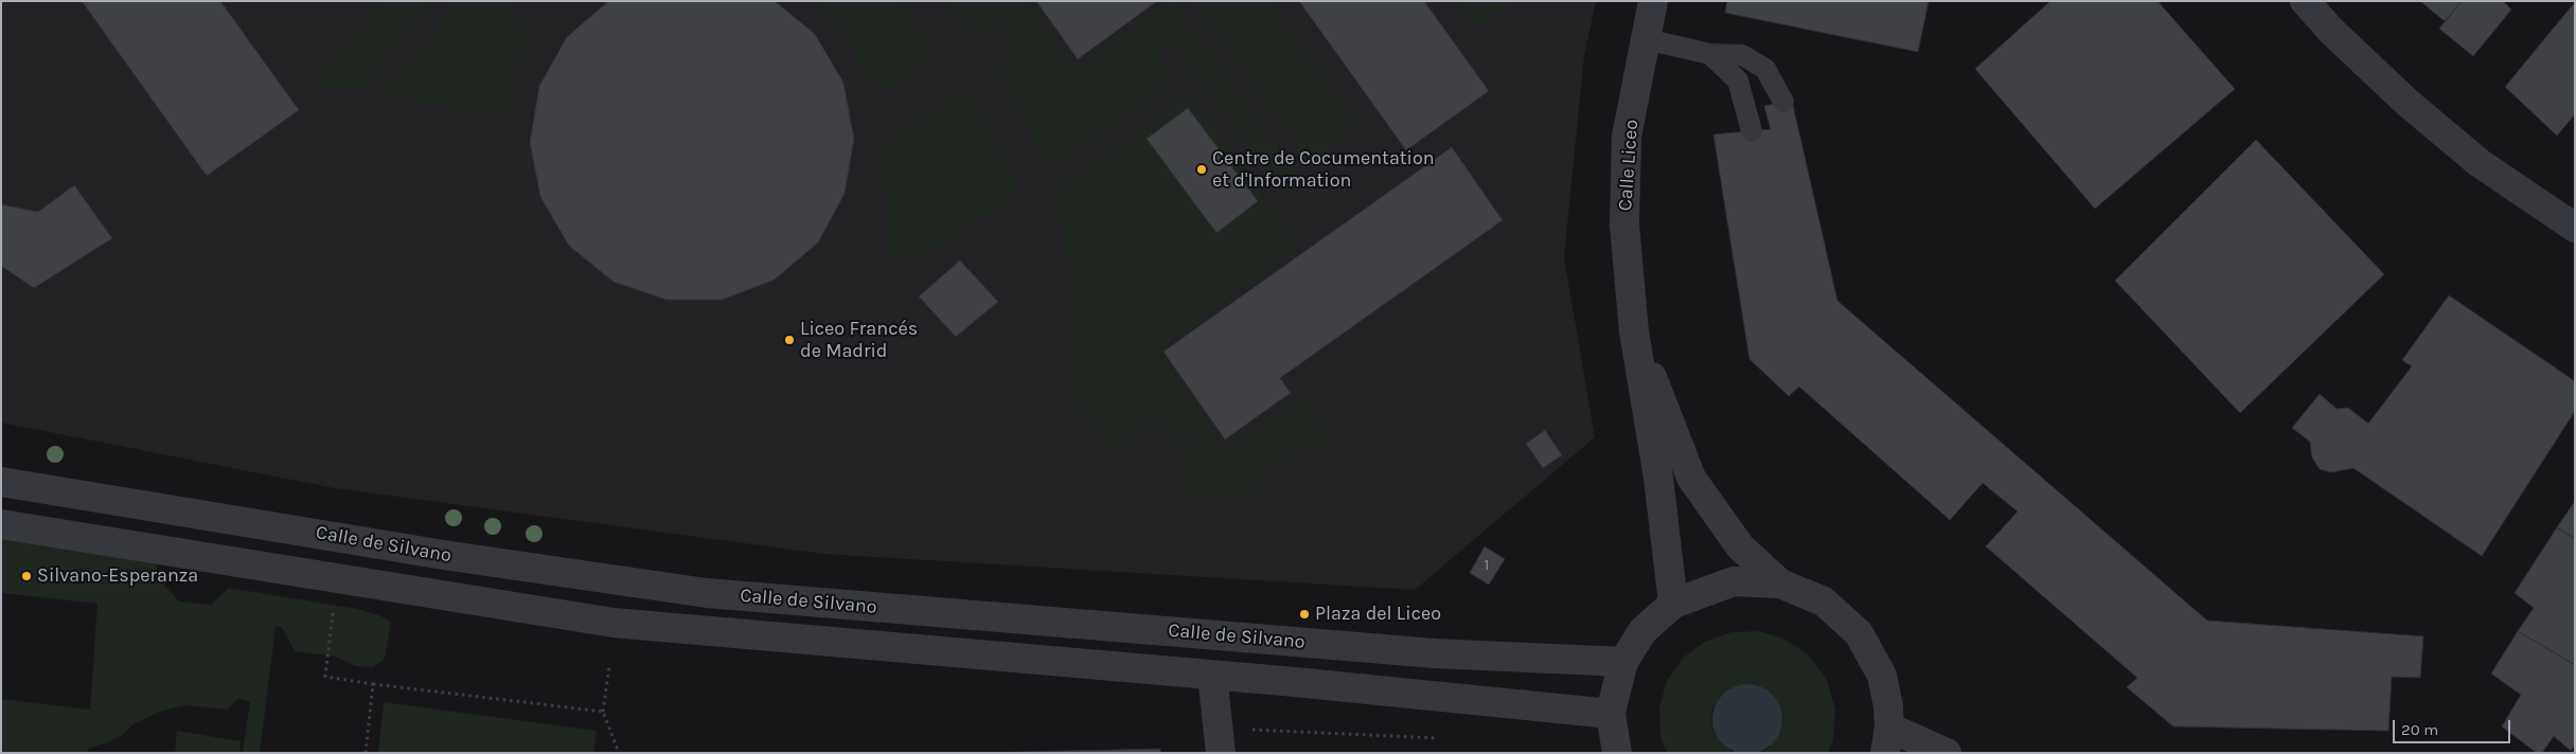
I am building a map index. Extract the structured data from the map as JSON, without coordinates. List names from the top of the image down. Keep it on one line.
{"streets":{"street":["Calle Liceo","Calle de Silvano"]},"places":["Centre de Cocumentation et d'Information","Liceo Francés de Madrid","Silvano-Esperanza","Plaza del Liceo"],"house_numbers":["1"],"scale_bar":"20 m"}
